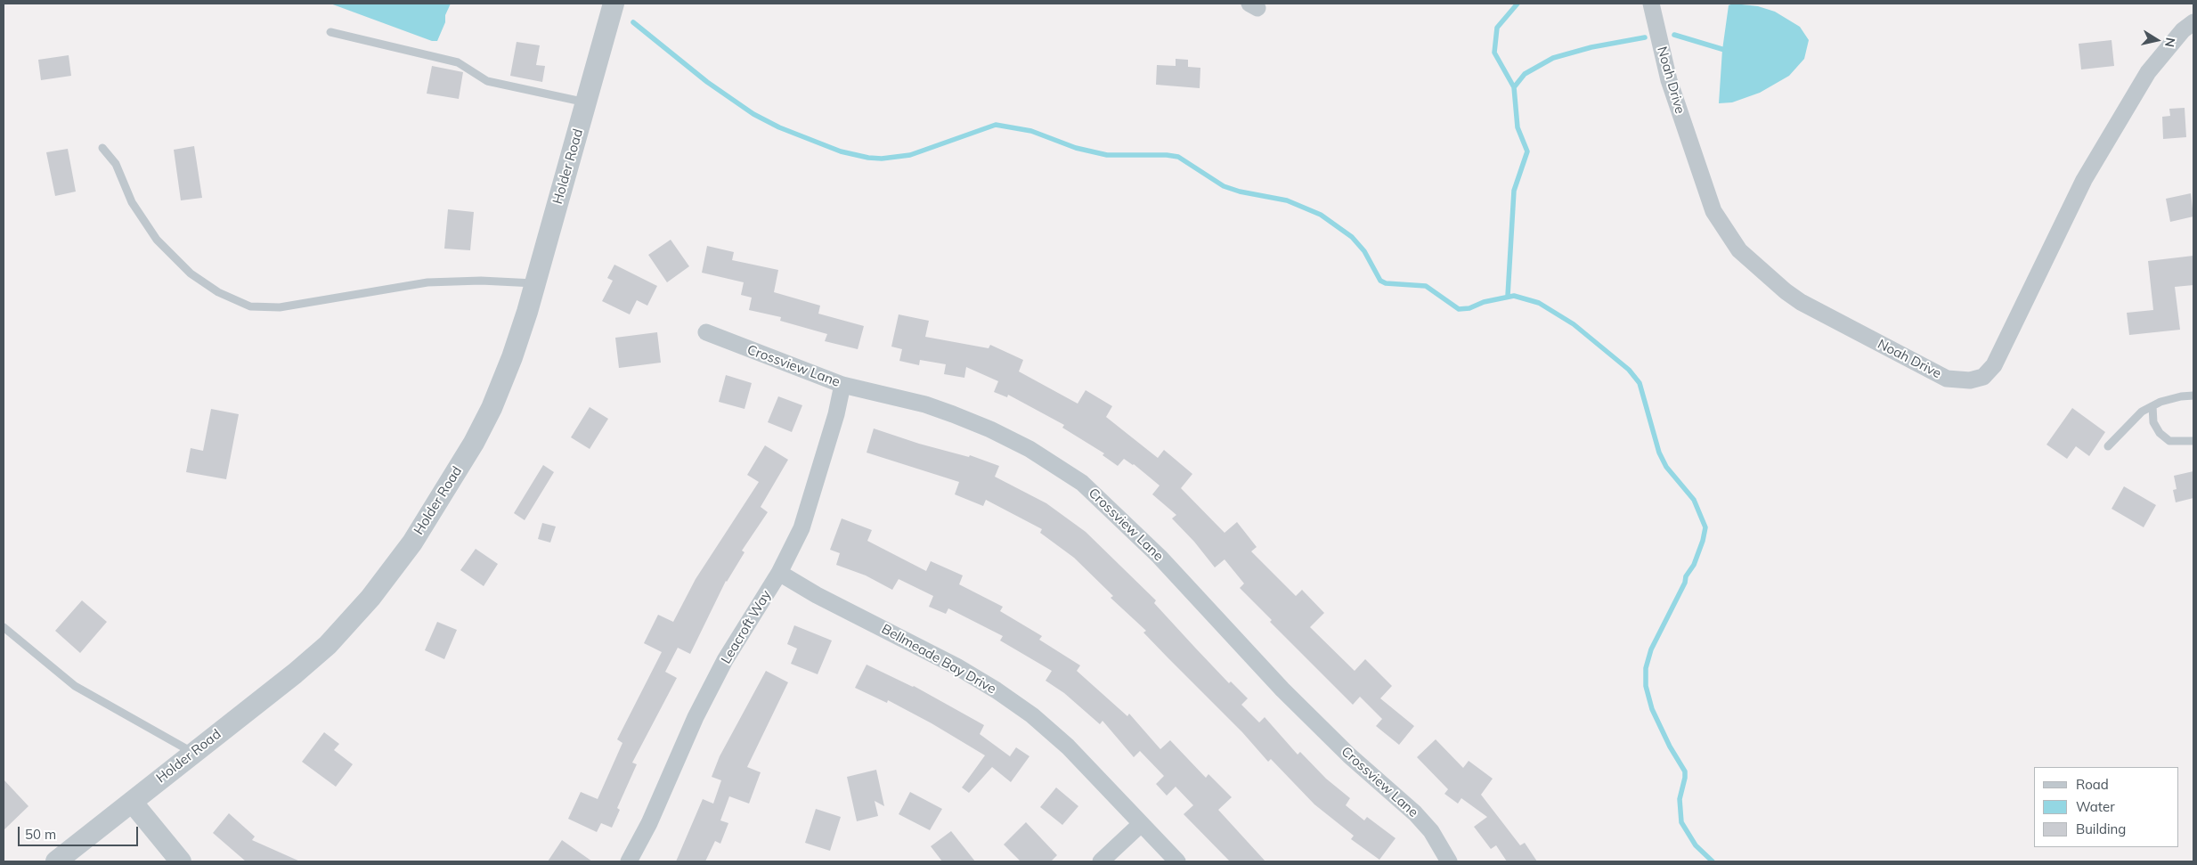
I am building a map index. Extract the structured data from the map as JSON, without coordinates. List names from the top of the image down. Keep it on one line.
{"streets":{"street":["Noah Drive","Holder Road","Crossview Lane","Leacroft Way","Bellmeade Bay Drive"]},"crossings":[["Crossview Lane","Leacroft Way"],["Leacroft Way","Bellmeade Bay Drive"]],"legend":["Road","Water","Building"],"scale_bar":"50 m","north":"right"}
